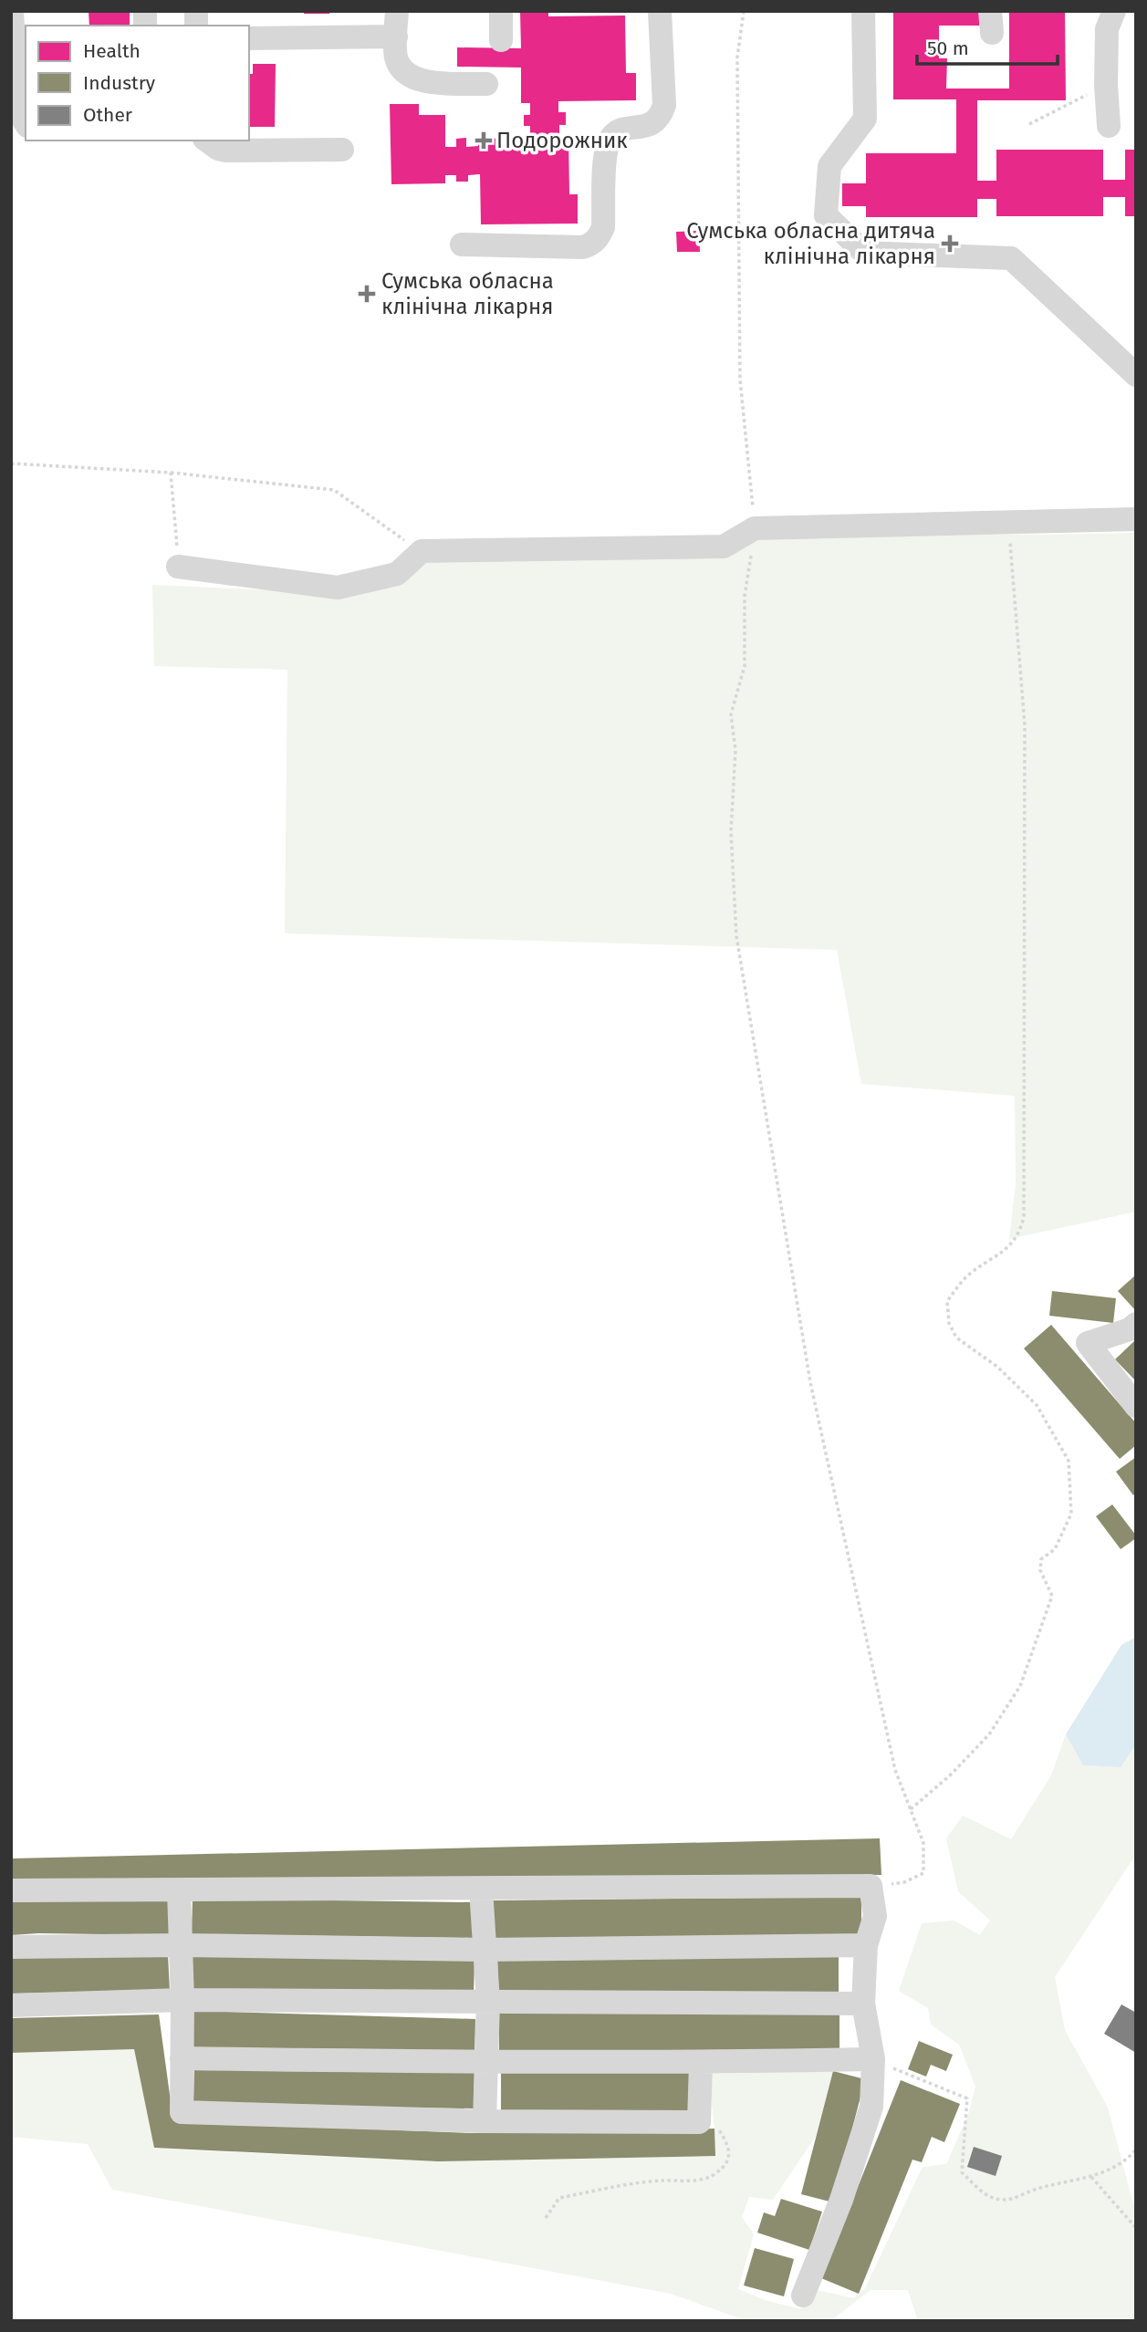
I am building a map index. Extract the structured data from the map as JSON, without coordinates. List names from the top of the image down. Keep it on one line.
{"places":{"health":["Подорожник","Сумська обласна дитяча клінічна лікарня","Сумська обласна клінічна лікарня"]},"legend":["Health","Industry","Other"],"scale_bar":"50 m"}
